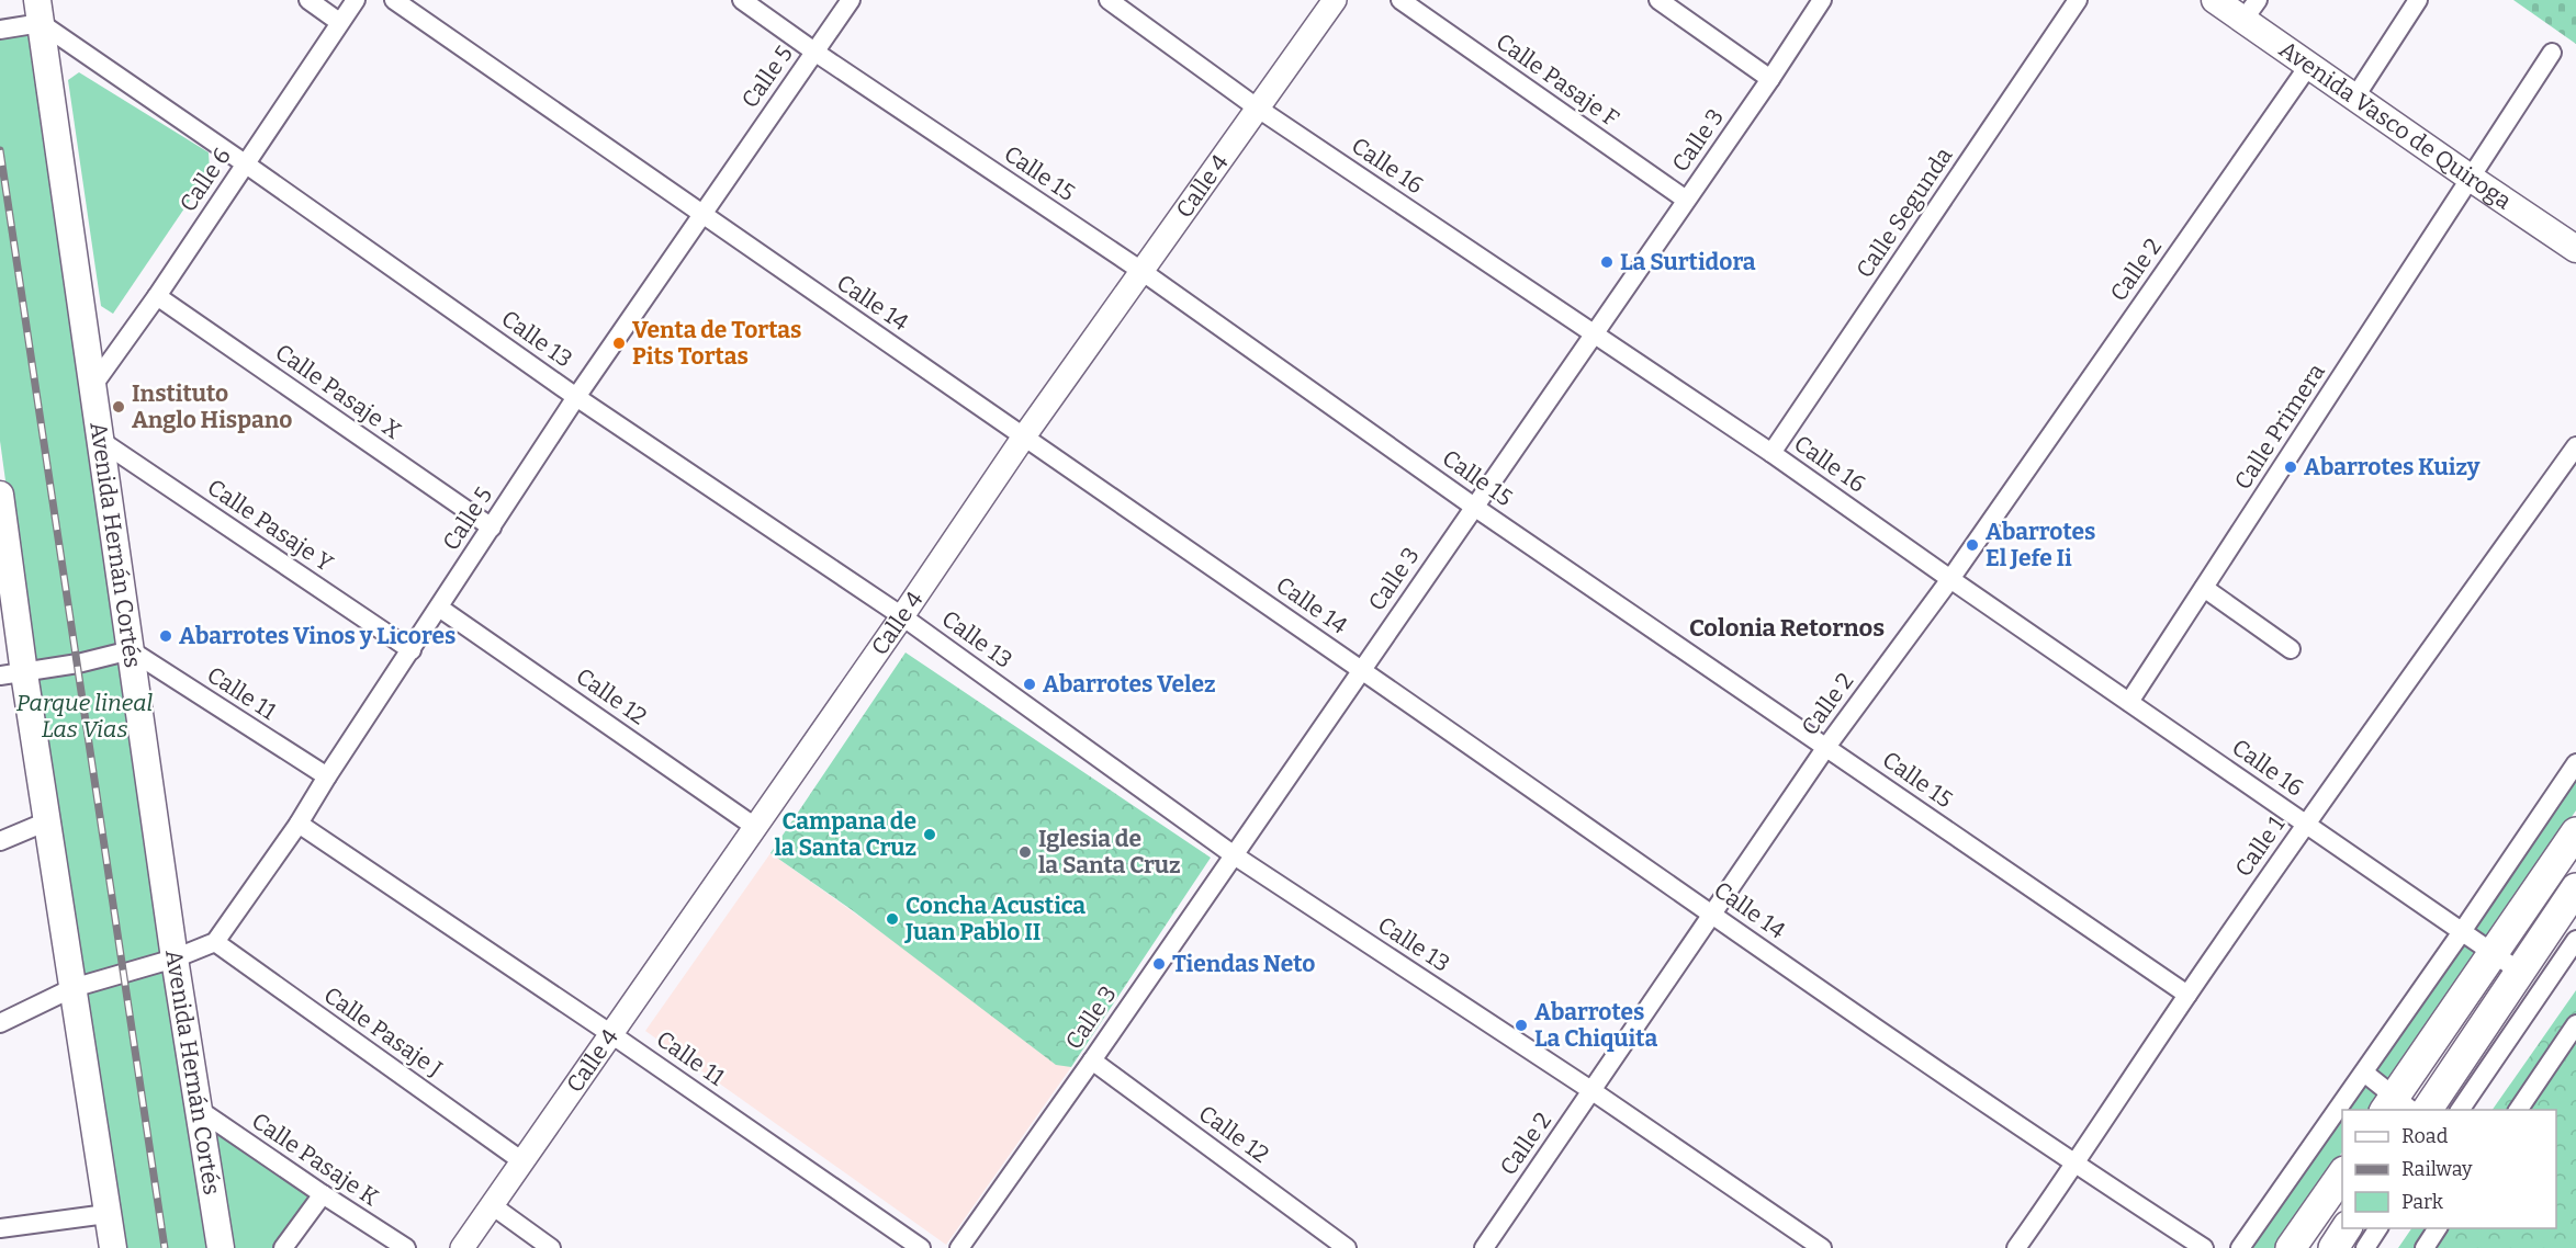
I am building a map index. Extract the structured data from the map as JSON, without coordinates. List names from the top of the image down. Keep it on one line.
{"streets":{"main road":["Avenida Vasco de Quiroga","Avenida Hernán Cortés"],"street":["Calle 5","Calle Pasaje F","Calle 3","Calle 16","Calle 15","Calle 6","Calle 4","Calle Segunda","Calle 2","Calle 14","Calle 13","Calle Pasaje X","Calle Primera","Calle Pasaje Y","Calle 11","Calle 12","Calle 1","Calle Pasaje J","Calle Pasaje K"]},"crossings":[["Calle 5","Calle 15"],["Calle 5","Calle 14"],["Calle 5","Calle 13"],["Calle 5","Calle Pasaje X"],["Calle 5","Calle Pasaje Y"],["Calle 5","Calle 11"],["Calle 5","Calle 12"],["Calle 5","Calle Pasaje J"],["Calle Pasaje F","Calle 3"],["Avenida Vasco de Quiroga","Calle 2"],["Avenida Vasco de Quiroga","Calle Primera"],["Calle 3","Calle 16"],["Calle 3","Calle 15"],["Calle 3","Calle 14"],["Calle 3","Calle 13"],["Calle 3","Calle 12"],["Calle 16","Calle 4"],["Calle 16","Calle Segunda"],["Calle 16","Calle 2"],["Calle 16","Calle Primera"],["Calle 16","Calle 1"],["Calle 15","Calle 4"],["Calle 15","Calle 2"],["Calle 15","Calle 1"],["Calle 6","Calle 13"],["Calle 6","Calle Pasaje X"],["Calle 6","Avenida Hernán Cortés"],["Calle 4","Calle 14"],["Calle 4","Calle 13"],["Calle 4","Calle 11"],["Calle 4","Calle 12"],["Calle 4","Calle Pasaje J"],["Calle 2","Calle 14"],["Calle 2","Calle 13"],["Calle 14","Calle 1"],["Calle 13","Avenida Hernán Cortés"],["Calle Pasaje Y","Avenida Hernán Cortés"],["Avenida Hernán Cortés","Calle 11"],["Avenida Hernán Cortés","Calle Pasaje K"]],"districts":["Colonia Retornos"],"parks":["Parque lineal Las Vias"],"places":["La Surtidora","Venta de Tortas Pits Tortas","Instituto Anglo Hispano","Abarrotes Kuizy","Abarrotes El Jefe Ii","Abarrotes Vinos y Licores","Abarrotes Velez","Campana de la Santa Cruz","Iglesia de la Santa Cruz","Concha Acustica Juan Pablo II","Tiendas Neto","Abarrotes La Chiquita"],"legend":["Road","Railway","Park"]}
